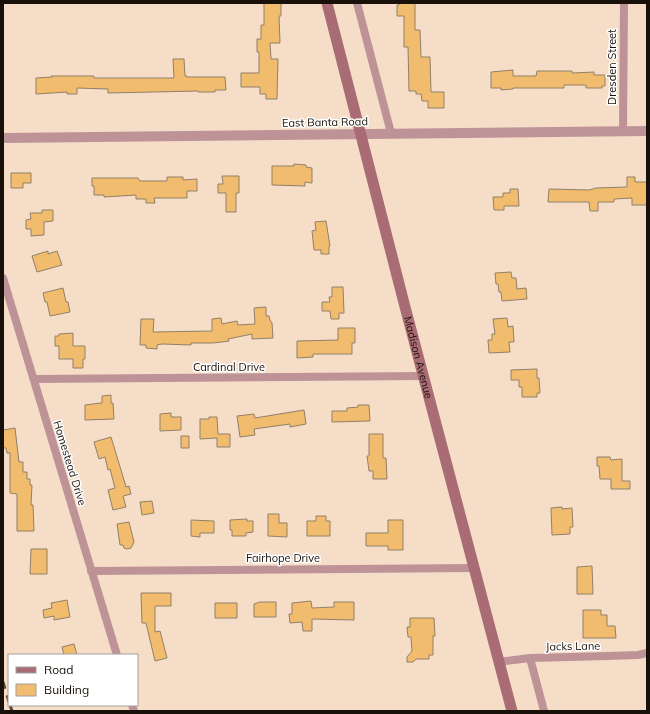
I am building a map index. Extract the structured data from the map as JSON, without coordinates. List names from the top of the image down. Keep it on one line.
{"streets":{"main road":["Madison Avenue"],"street":["Dresden Street","East Banta Road","Cardinal Drive","Homestead Drive","Fairhope Drive","Jacks Lane"]},"crossings":[["Dresden Street","East Banta Road"],["East Banta Road","Madison Avenue"],["Madison Avenue","Cardinal Drive"],["Madison Avenue","Fairhope Drive"],["Madison Avenue","Jacks Lane"],["Cardinal Drive","Homestead Drive"],["Homestead Drive","Fairhope Drive"]],"legend":["Road","Building"]}
